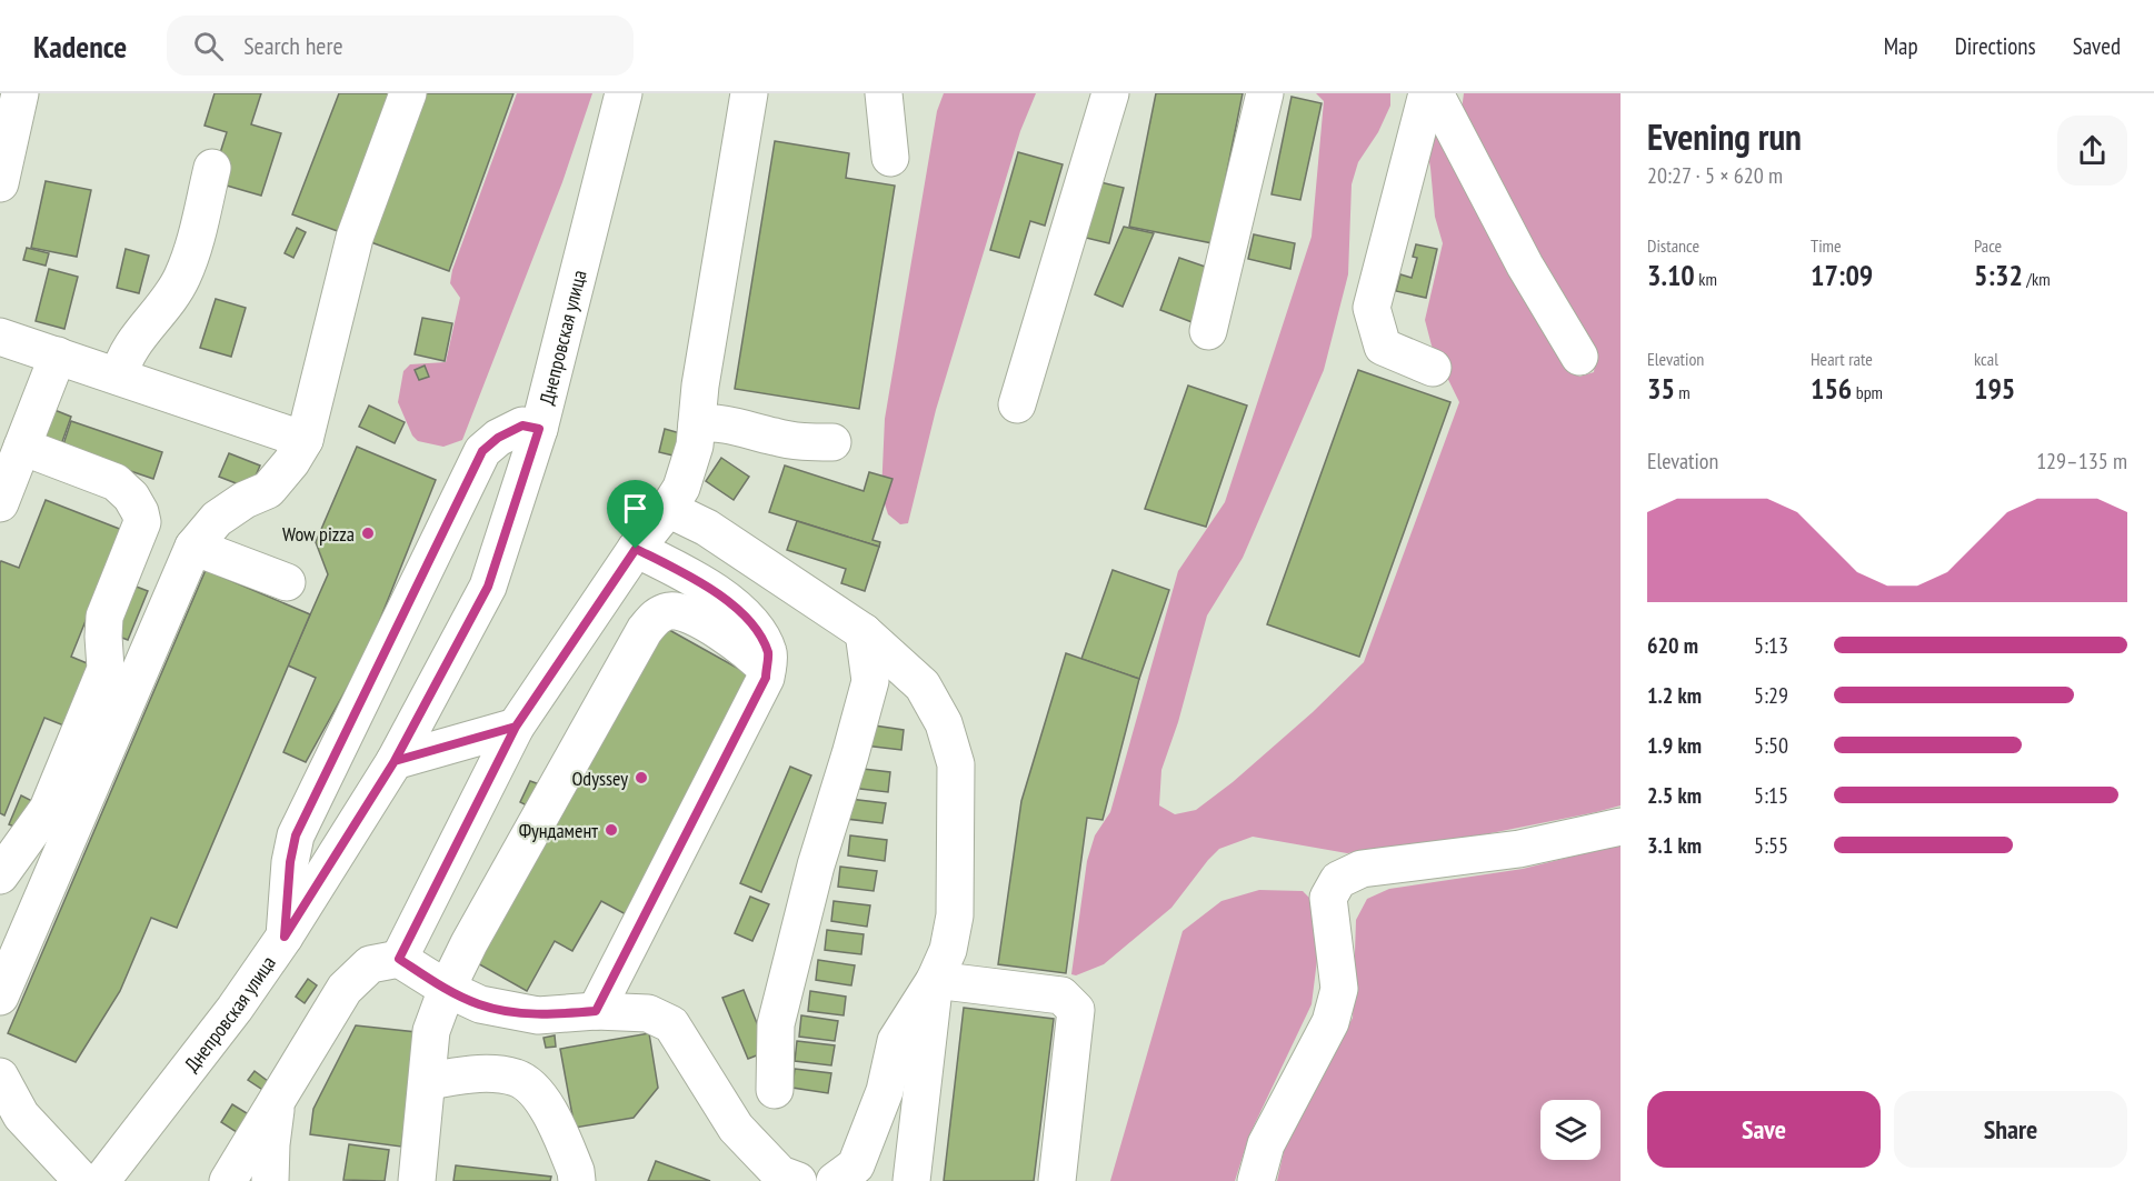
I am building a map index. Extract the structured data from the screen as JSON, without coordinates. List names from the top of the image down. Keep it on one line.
{"streets":{"main road":["Днепровская улица"]},"places":["Wow pizza","Odyssey","Фундамент"],"page":{"header":"Kadence","search":"Search here","nav":["Map","Directions","Saved"],"heading":["Evening run","20:27 · 5 × 620 m"],"stats":[["Distance","3.10 km"],["Time","17:09"],["Pace","5:32 /km"],["Elevation","35 m"],["Heart rate","156 bpm"],["kcal","195"]],"chart":["Elevation","129–135 m"],"list":[{"name":"620 m","note":"5:13"},{"name":"1.2 km","note":"5:29"},{"name":"1.9 km","note":"5:50"},{"name":"2.5 km","note":"5:15"},{"name":"3.1 km","note":"5:55"}],"buttons":["Save","Share"]}}
